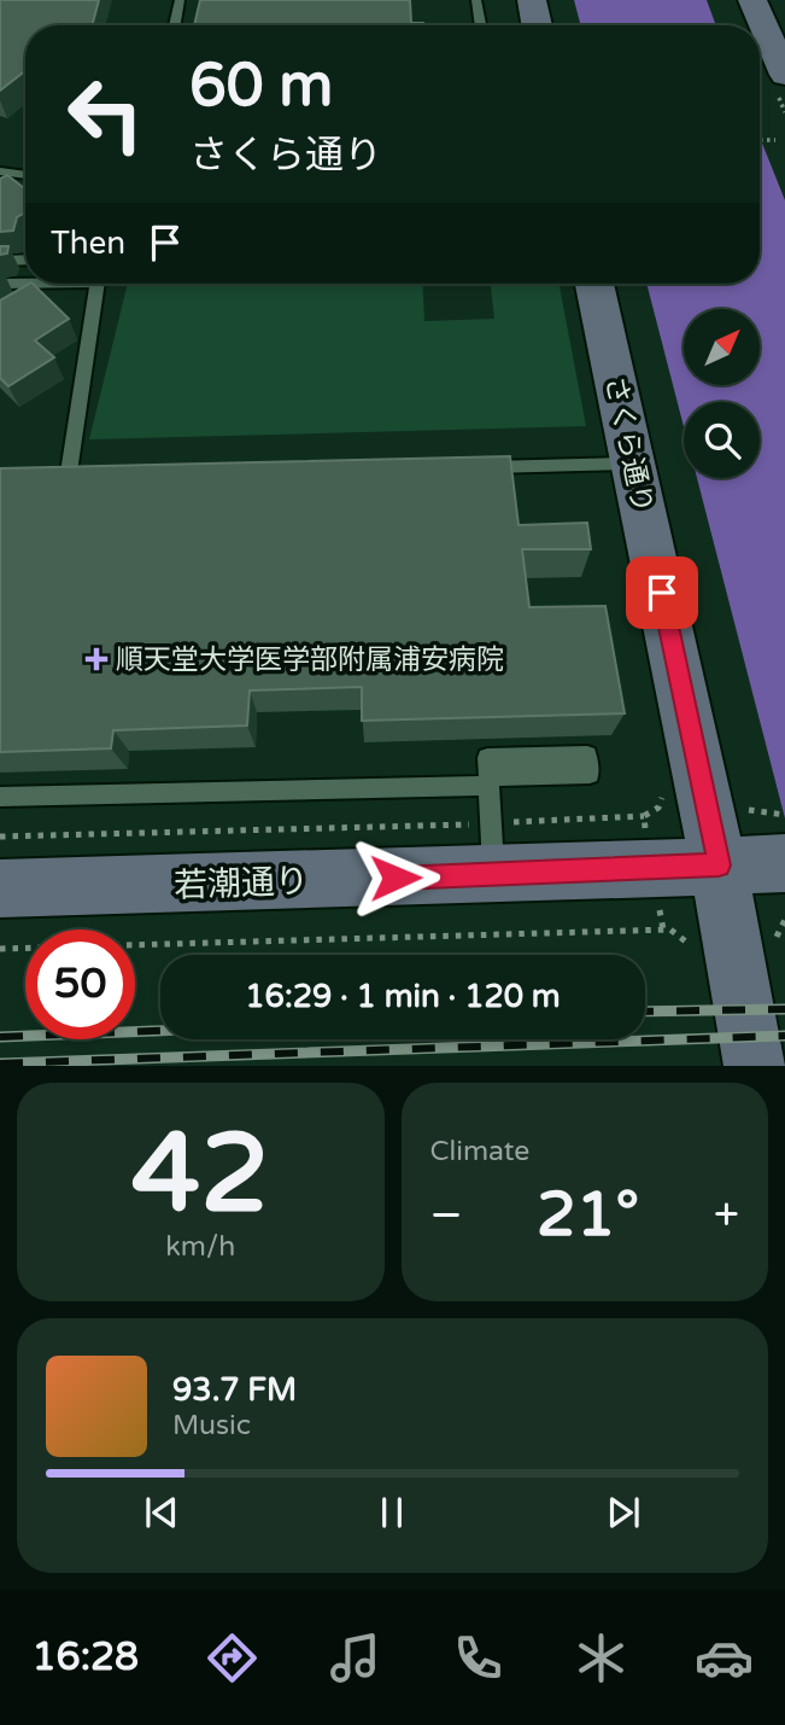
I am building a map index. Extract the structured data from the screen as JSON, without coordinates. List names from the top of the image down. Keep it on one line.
{"streets":{"street":["さくら通り","若潮通り"]},"crossings":[["さくら通り","若潮通り"]],"places":{"health":["順天堂大学医学部附属浦安病院"]},"north":"top right","page":{"turn":["60 m","さくら通り"],"then":"Then","limit":"50","trip":"16:29 · 1 min · 120 m","tile":[["42","km/h"],"Climate"],"heat":["−","21°","+"],"song":["93.7 FM","Music"],"tabs":"16:28"}}
